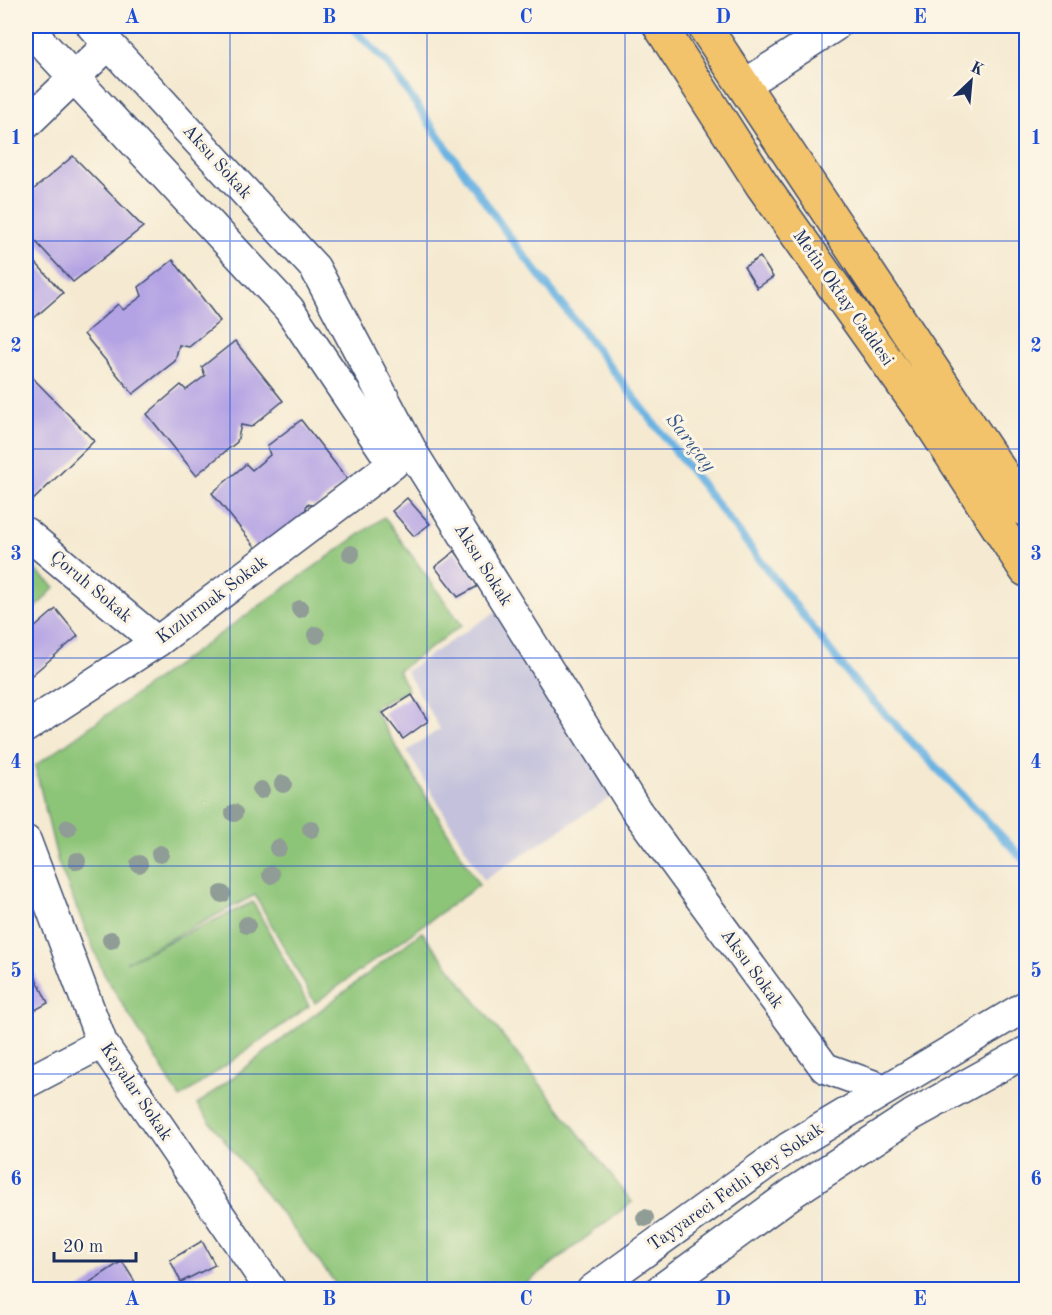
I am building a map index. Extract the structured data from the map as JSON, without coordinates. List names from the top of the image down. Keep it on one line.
{"streets":{"main road":["Metin Oktay Caddesi"],"street":["Aksu Sokak","Çoruh Sokak","Kızılırmak Sokak","Kayalar Sokak","Tayyareci Fethi Bey Sokak"]},"crossings":[["Aksu Sokak","Tayyareci Fethi Bey Sokak"],["Çoruh Sokak","Kızılırmak Sokak"]],"water":["Sarıçay"],"scale_bar":"20 m","north":"top right","grid":{"columns":["A","B","C","D","E"],"rows":["1","2","3","4","5","6"]}}
